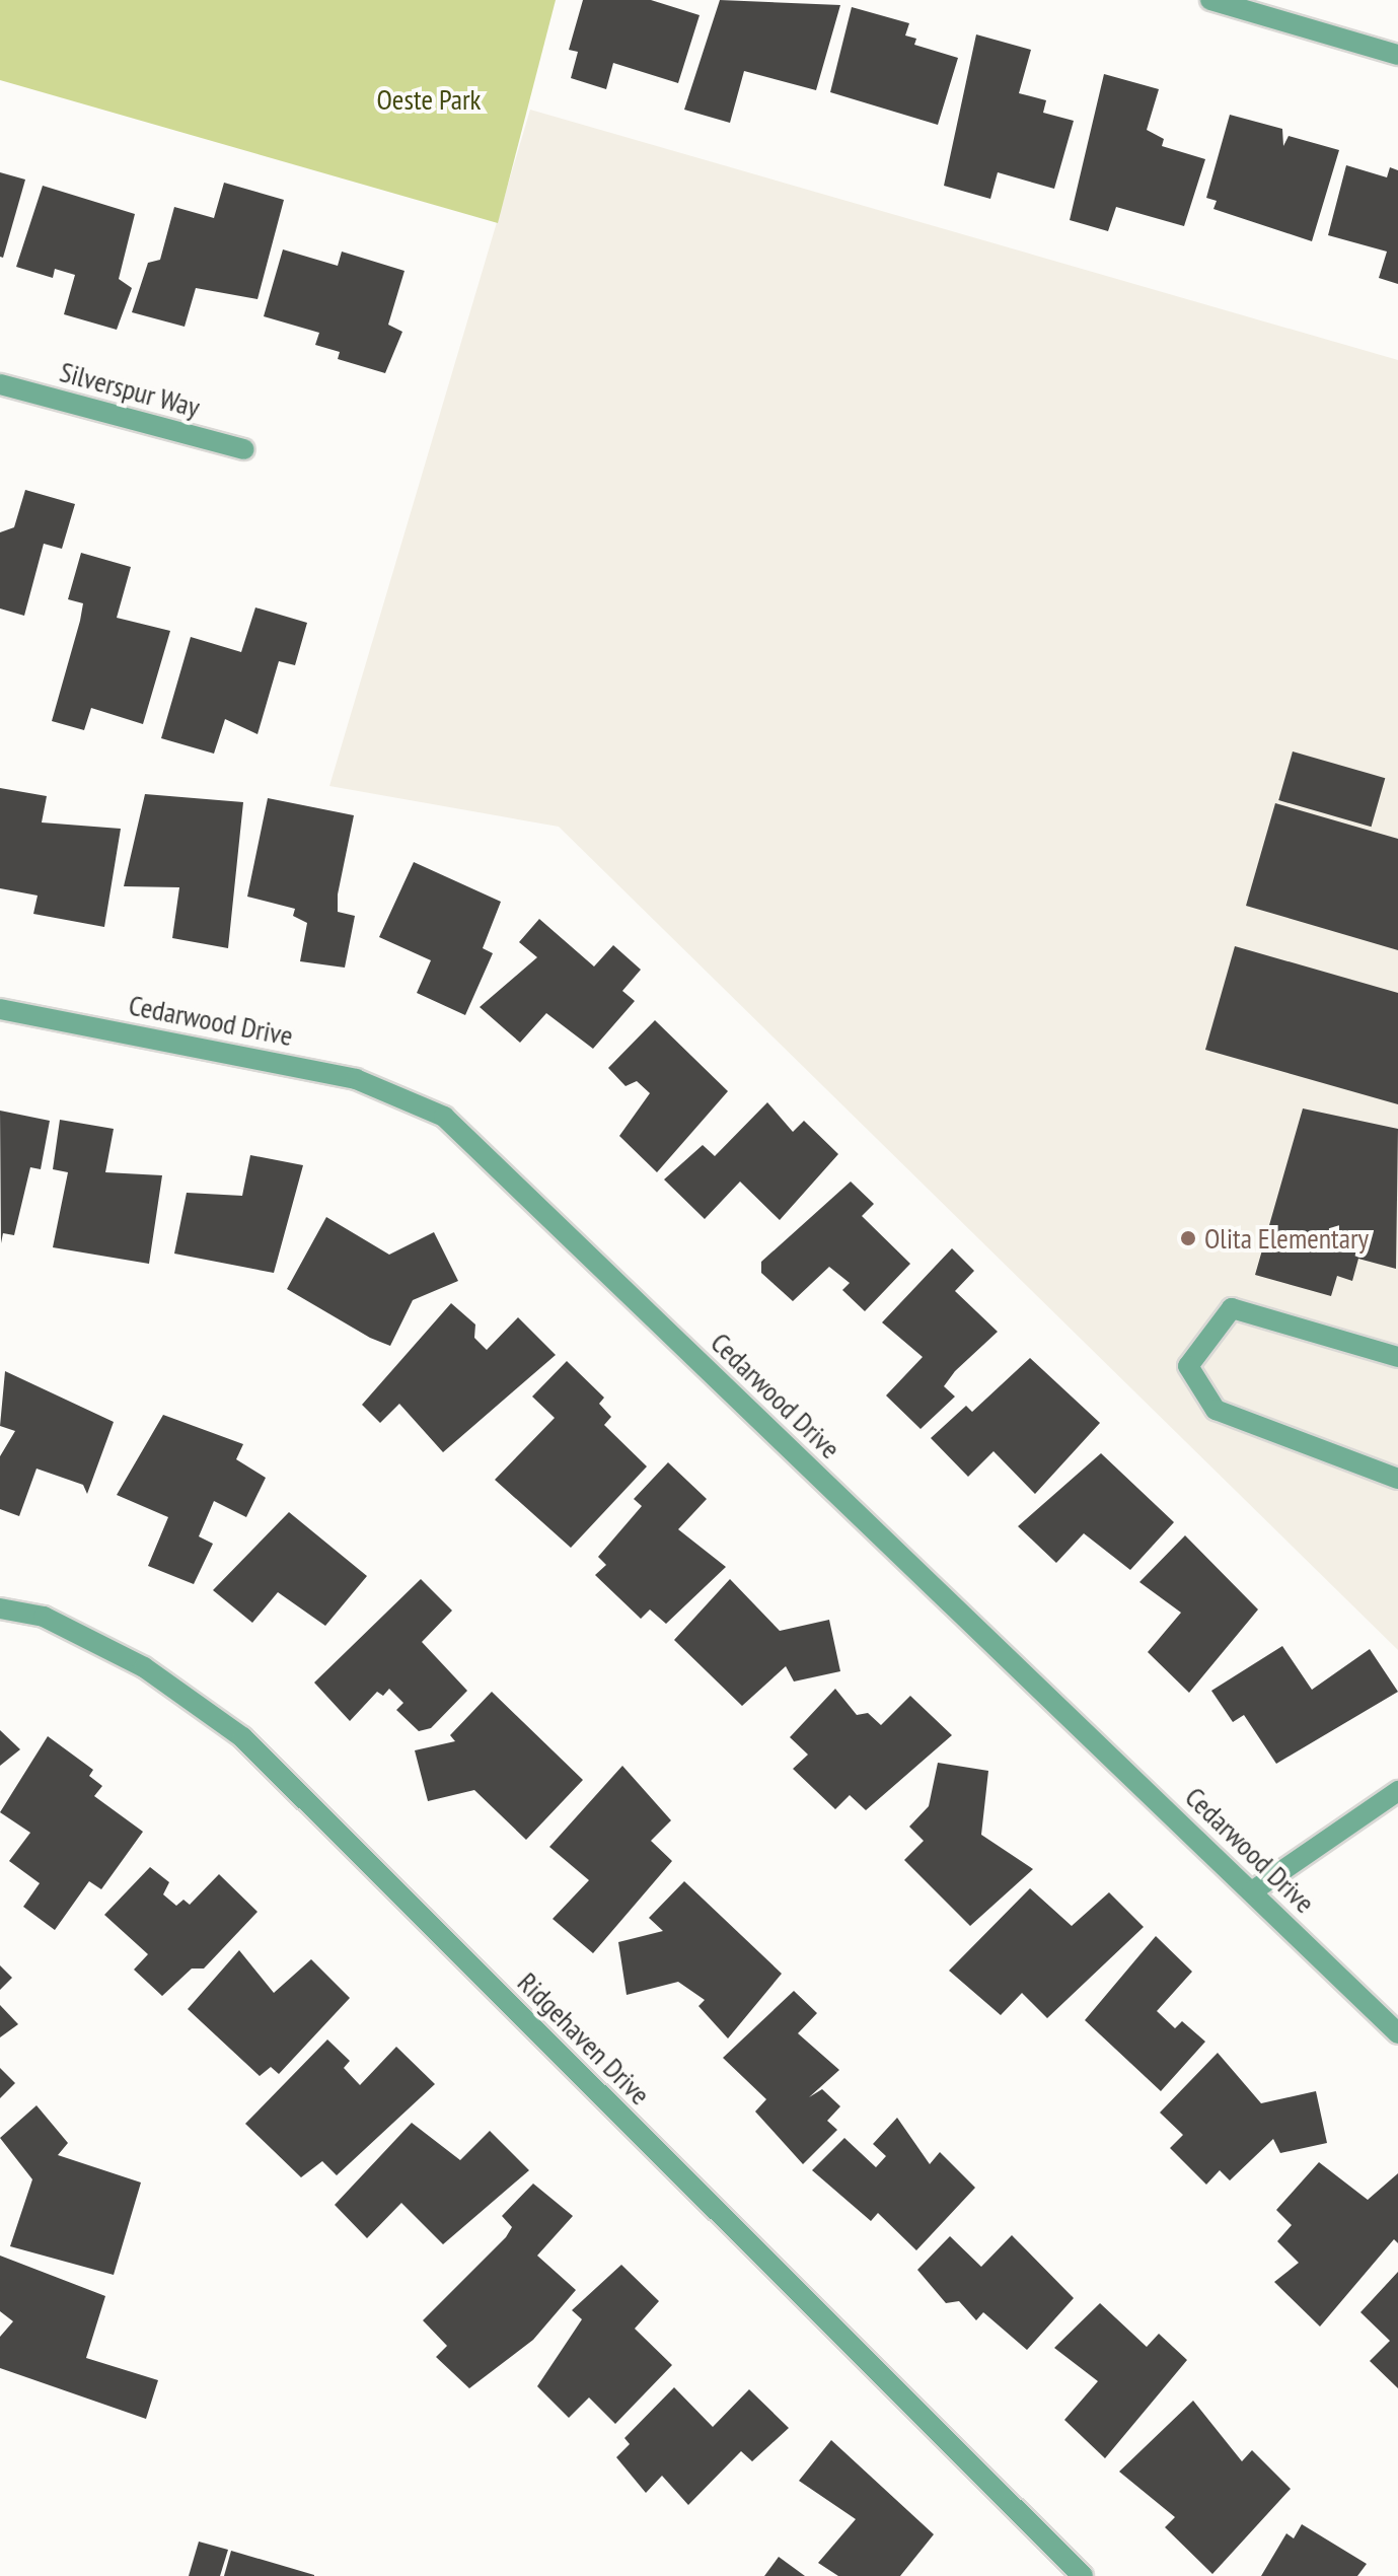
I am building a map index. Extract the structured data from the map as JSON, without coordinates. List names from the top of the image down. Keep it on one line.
{"streets":{"street":["Silverspur Way","Cedarwood Drive","Ridgehaven Drive"]},"parks":["Oeste Park"],"places":["Olita Elementary"]}
